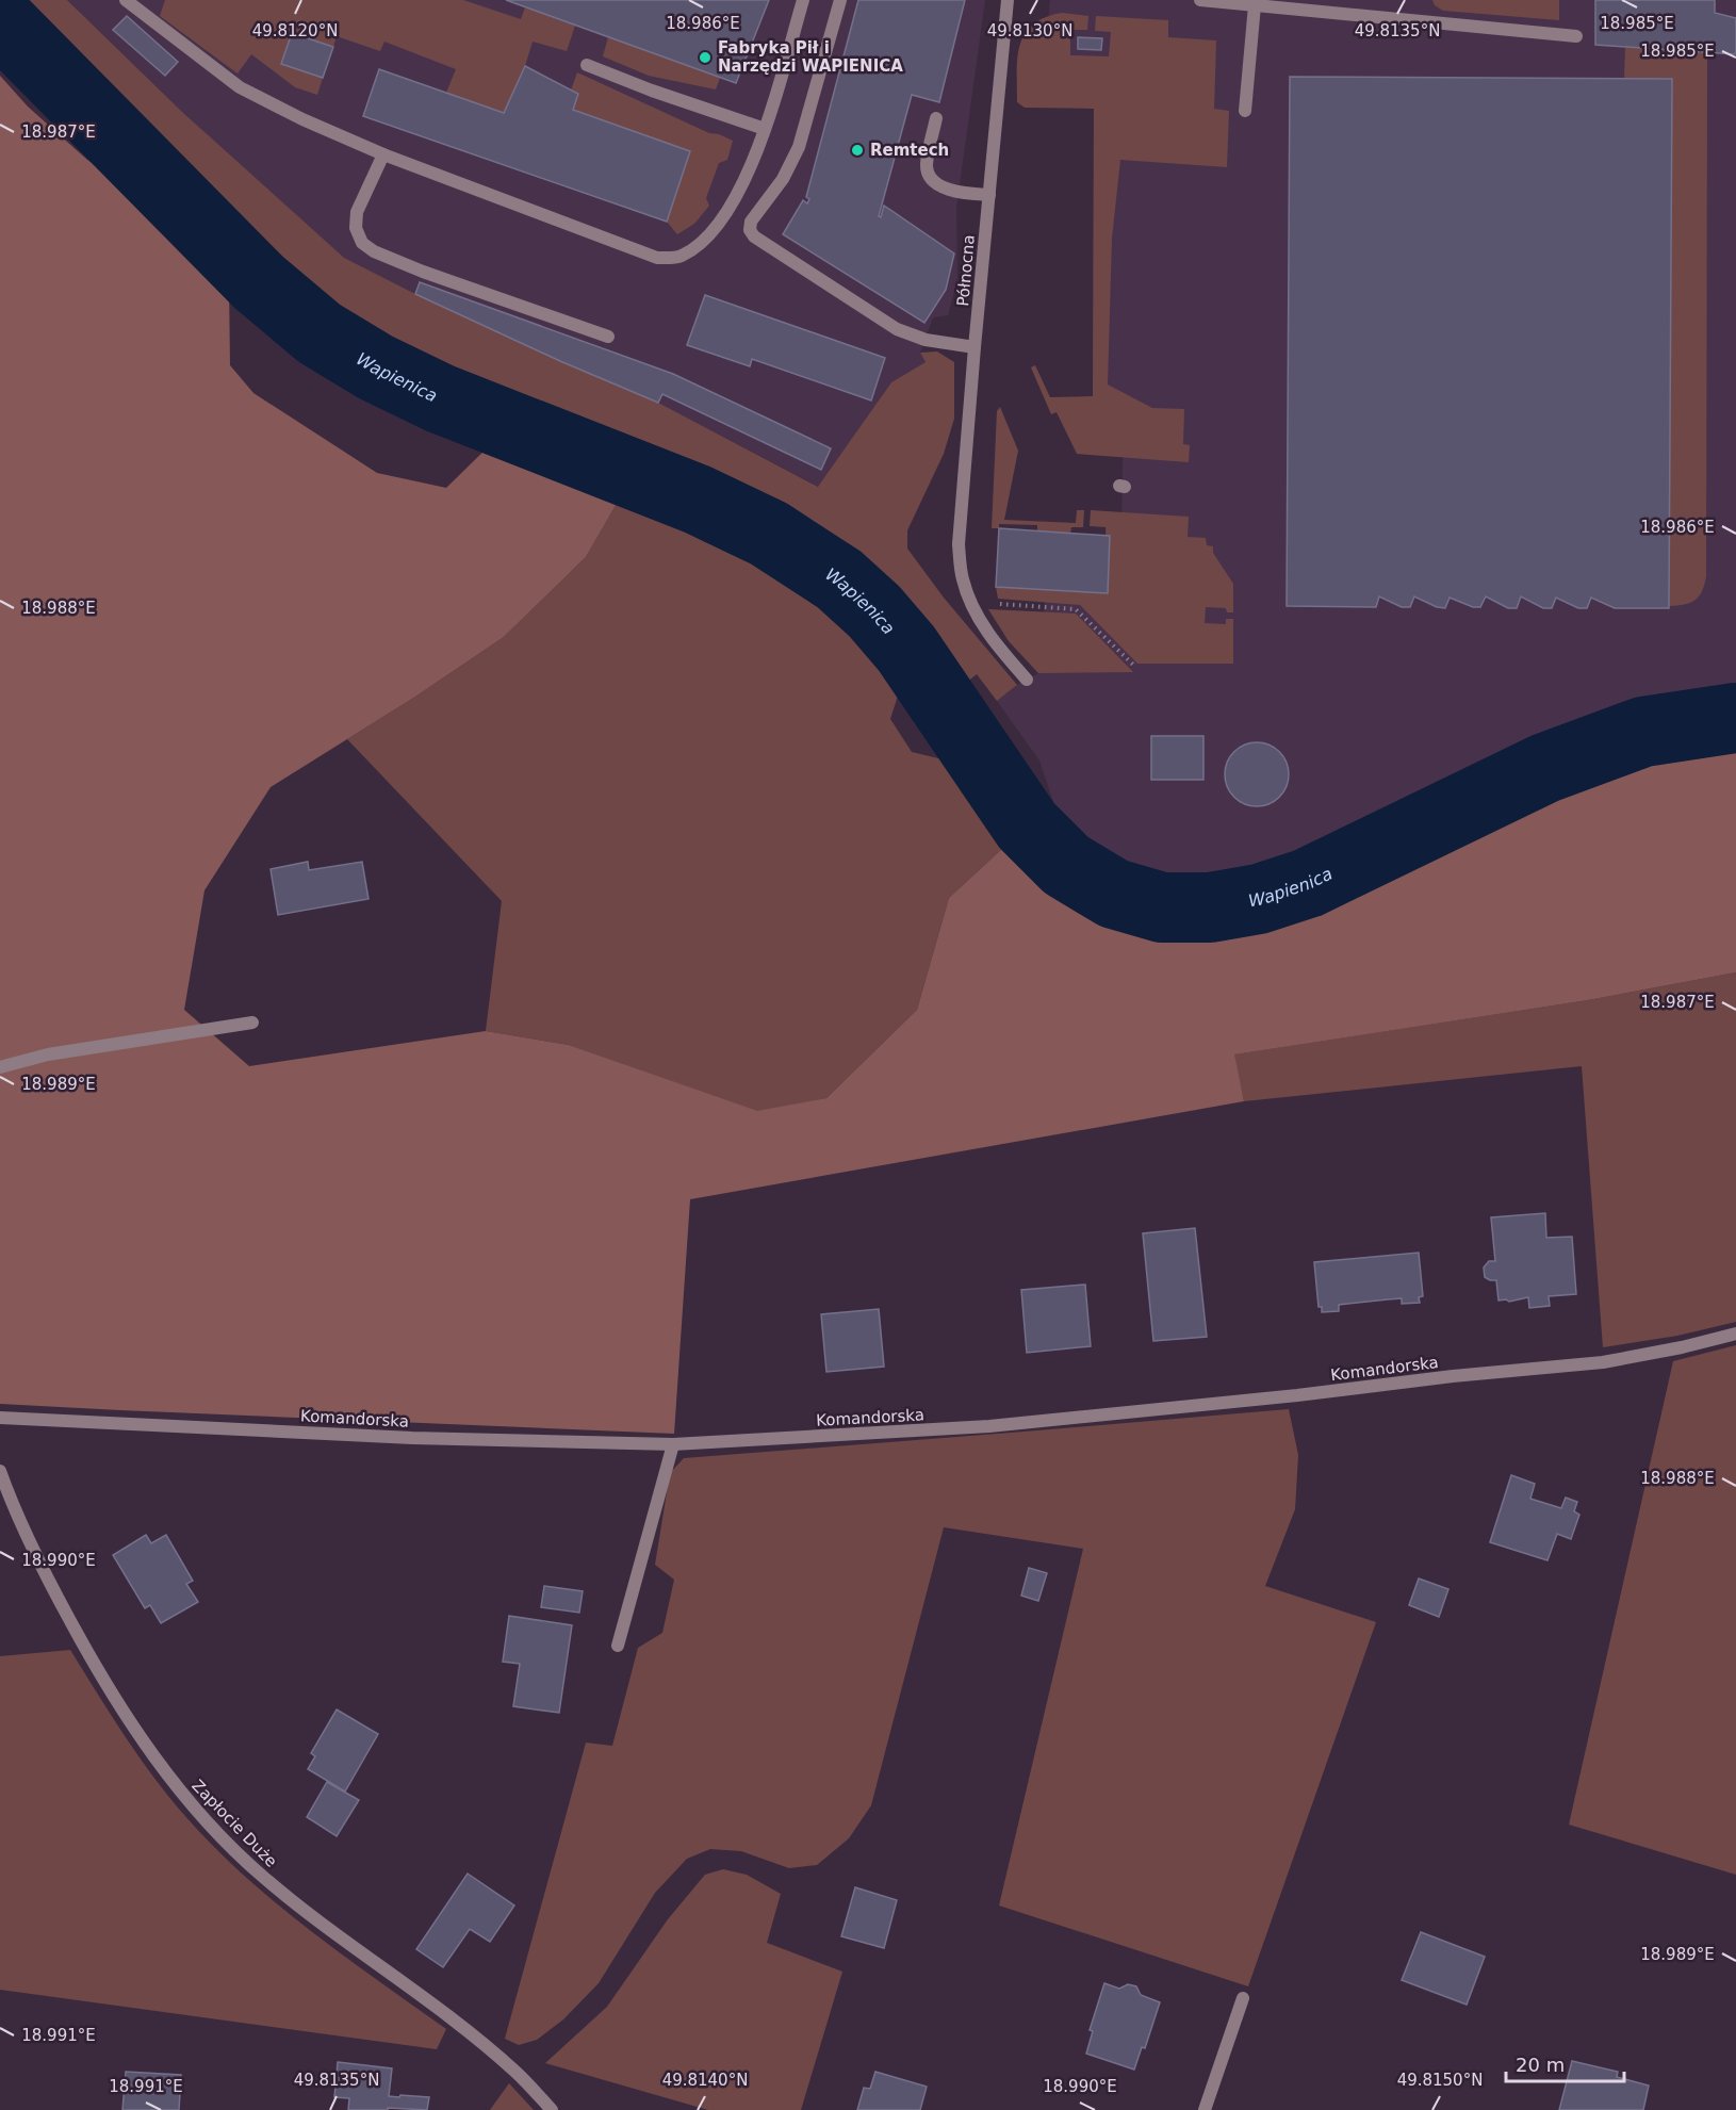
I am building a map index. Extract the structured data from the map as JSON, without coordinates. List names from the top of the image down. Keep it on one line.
{"streets":{"street":["Północna","Komandorska","Zapłocie Duże"]},"water":["Wapienica"],"places":["Fabryka Pił i Narzędzi WAPIENICA","Remtech"],"scale_bar":"20 m","coordinates":["18.986°E","18.985°E","49.8120°N","49.8130°N","49.8135°N","18.987°E","18.988°E","18.989°E","18.990°E","18.991°E","49.8140°N","49.8150°N"]}
